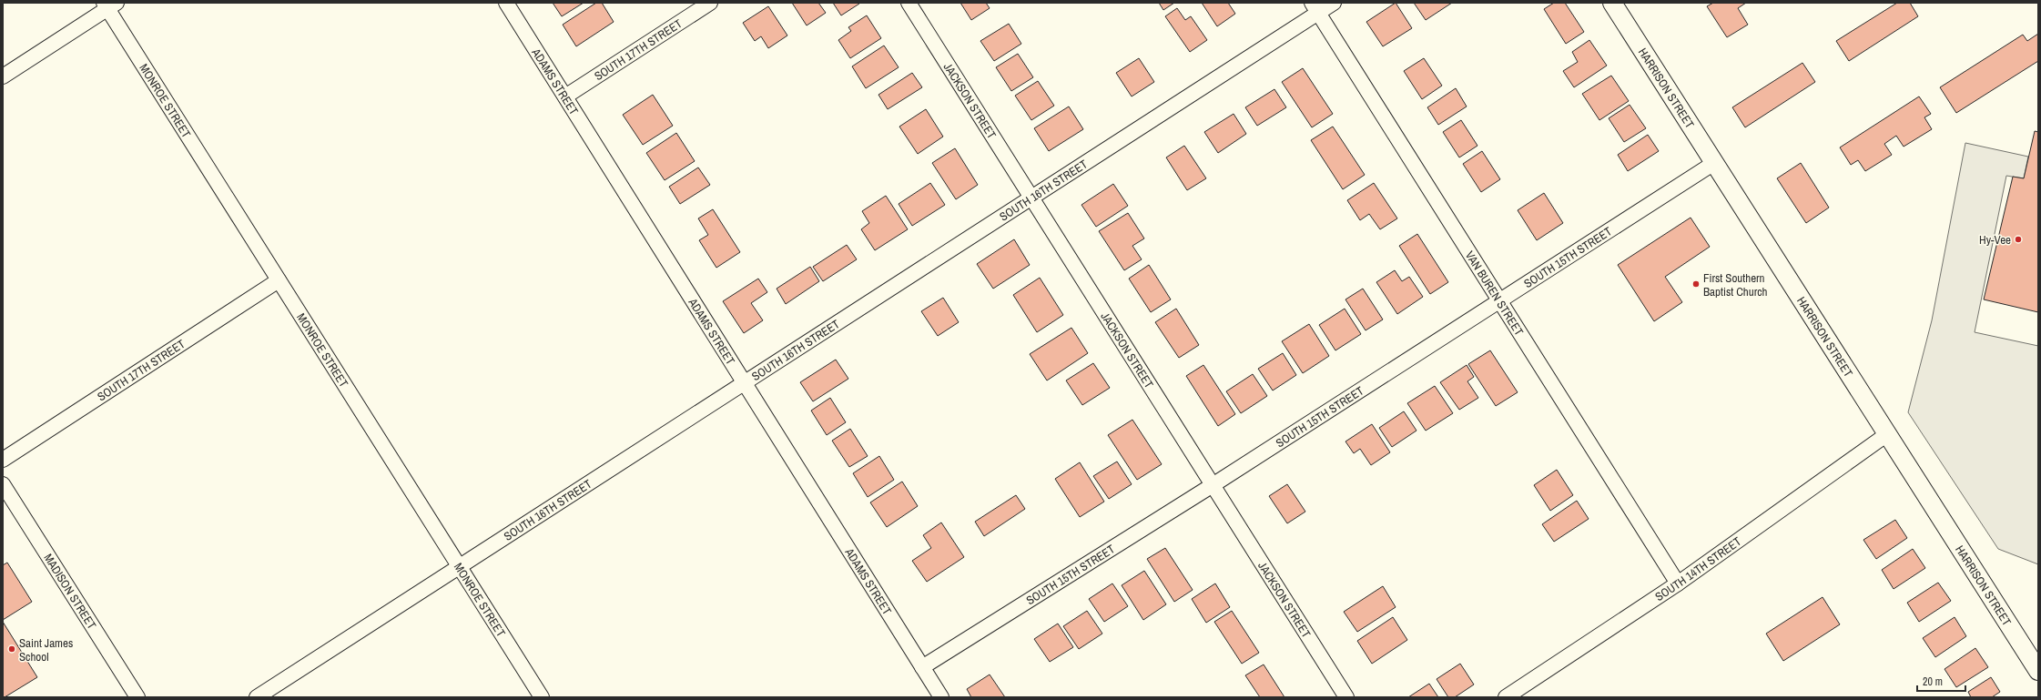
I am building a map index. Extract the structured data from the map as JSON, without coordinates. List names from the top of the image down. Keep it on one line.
{"streets":{"street":["SOUTH 17TH STREET","ADAMS STREET","HARRISON STREET","MONROE STREET","JACKSON STREET","SOUTH 16TH STREET","SOUTH 15TH STREET","VAN BUREN STREET","SOUTH 14TH STREET","MADISON STREET"]},"crossings":[["SOUTH 17TH STREET","ADAMS STREET"],["SOUTH 17TH STREET","MONROE STREET"],["ADAMS STREET","SOUTH 16TH STREET"],["ADAMS STREET","SOUTH 15TH STREET"],["HARRISON STREET","SOUTH 15TH STREET"],["HARRISON STREET","SOUTH 14TH STREET"],["MONROE STREET","SOUTH 16TH STREET"],["JACKSON STREET","SOUTH 16TH STREET"],["JACKSON STREET","SOUTH 15TH STREET"],["SOUTH 16TH STREET","VAN BUREN STREET"],["SOUTH 15TH STREET","VAN BUREN STREET"],["VAN BUREN STREET","SOUTH 14TH STREET"]],"places":["Hy-Vee","First Southern Baptist Church","Saint James School"],"scale_bar":"20 m"}
